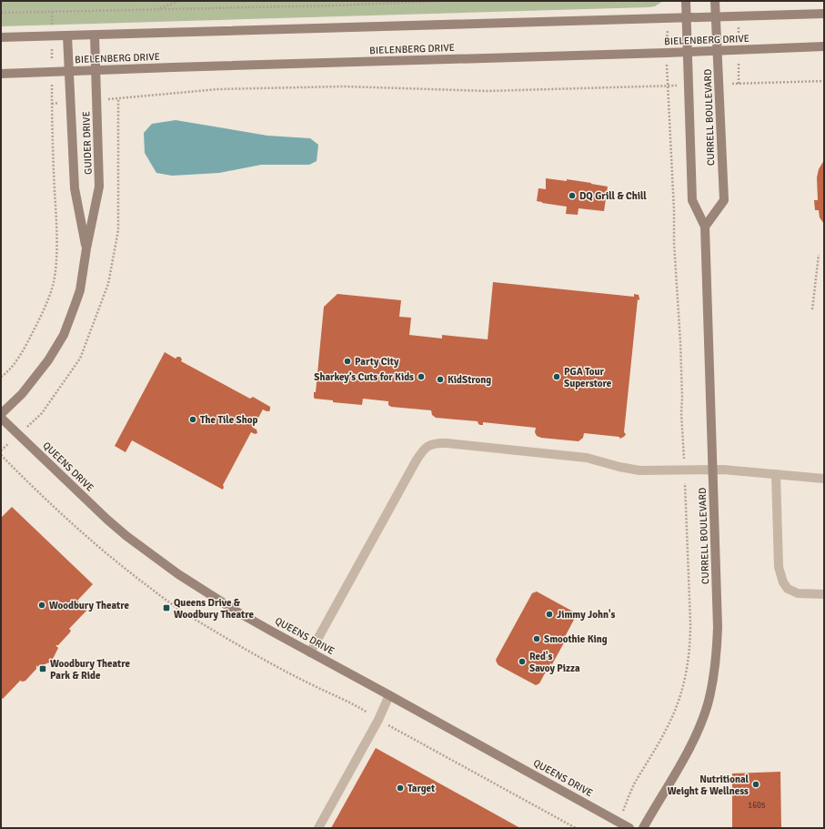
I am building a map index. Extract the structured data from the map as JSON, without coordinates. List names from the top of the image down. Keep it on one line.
{"streets":{"street":["BIELENBERG DRIVE","CURRELL BOULEVARD","GUIDER DRIVE","QUEENS DRIVE"]},"crossings":[["BIELENBERG DRIVE","CURRELL BOULEVARD"],["BIELENBERG DRIVE","GUIDER DRIVE"]],"places":{"other":["DQ Grill & Chill","Party City","Sharkey’s Cuts for Kids","PGA Tour Superstore","KidStrong","The Tile Shop","Woodbury Theatre","Jimmy John's","Smoothie King","Red's Savoy Pizza","Nutritional Weight & Wellness","Target"],"transit":["Queens Drive & Woodbury Theatre","Woodbury Theatre Park & Ride"]},"house_numbers":["1605"]}
